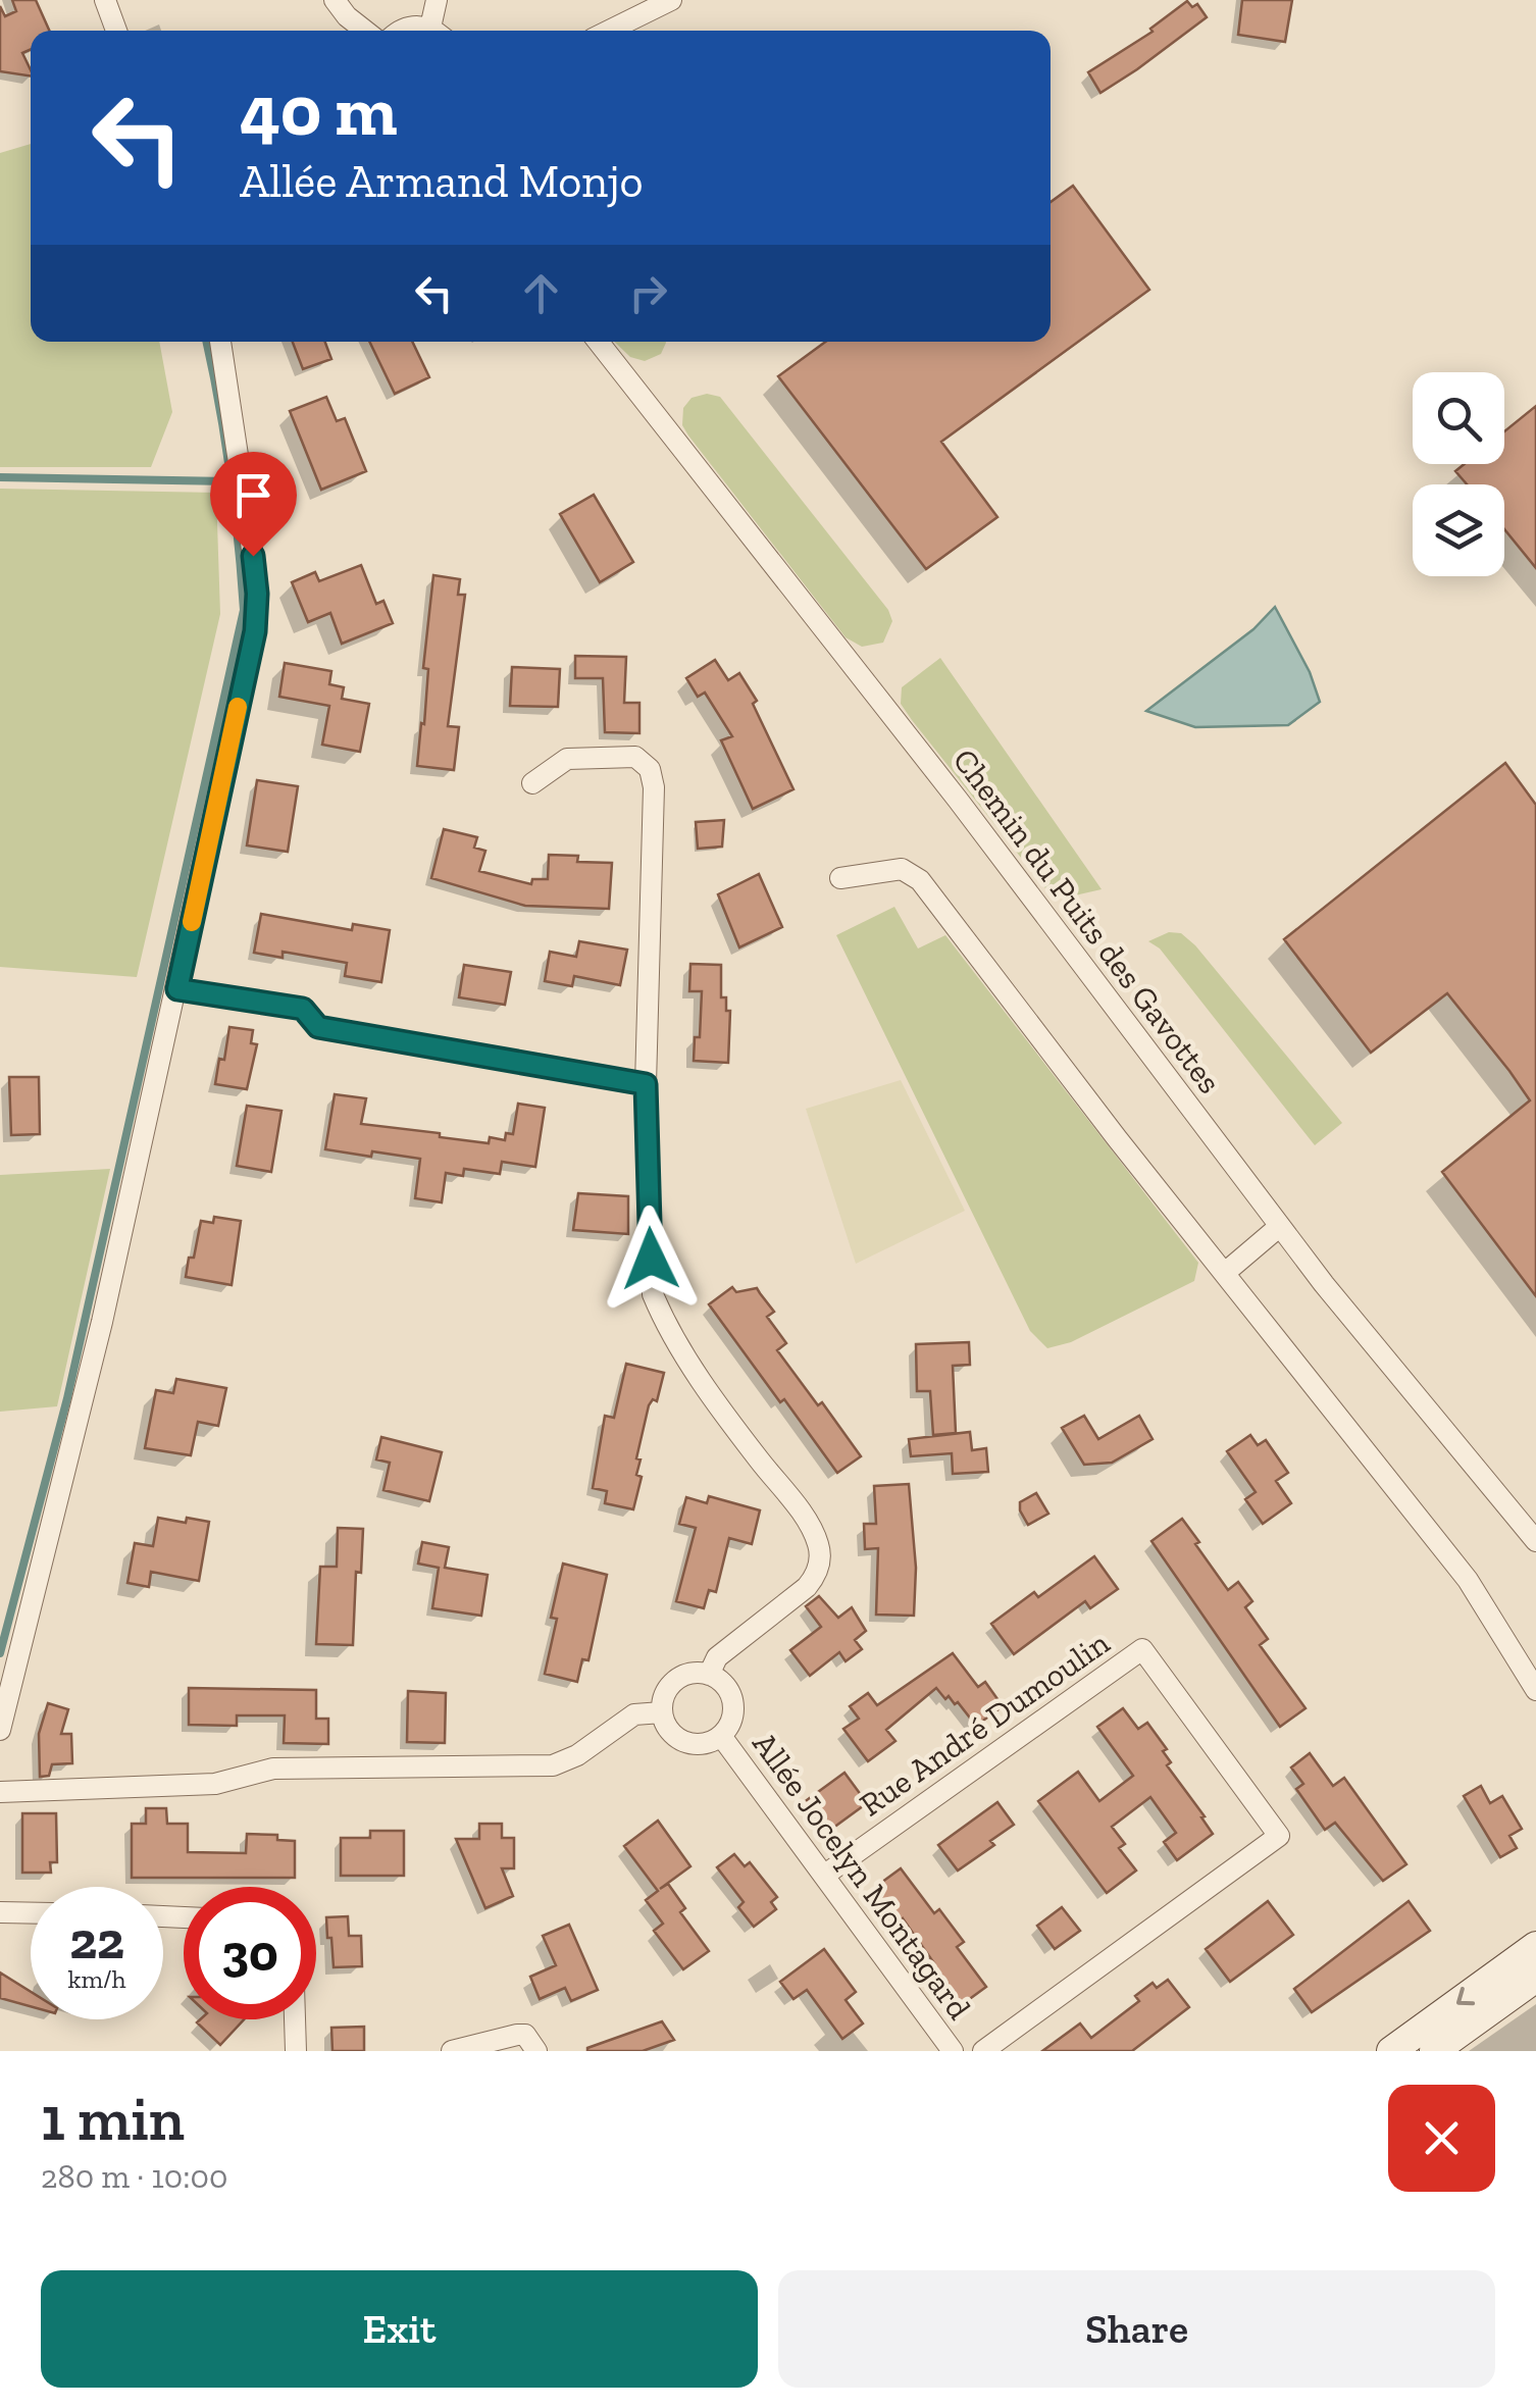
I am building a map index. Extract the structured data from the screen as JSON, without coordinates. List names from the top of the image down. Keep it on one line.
{"streets":{"street":["Chemin du Puits des Gavottes","Rue André Dumoulin","Allée Jocelyn Montagard"]},"crossings":[["Rue André Dumoulin","Allée Jocelyn Montagard"]],"page":{"turn":["40 m","Allée Armand Monjo"],"speed":"22 km/h","limit":"30","heading":["1 min","280 m · 10:00"],"buttons":["Exit","Share"]}}
